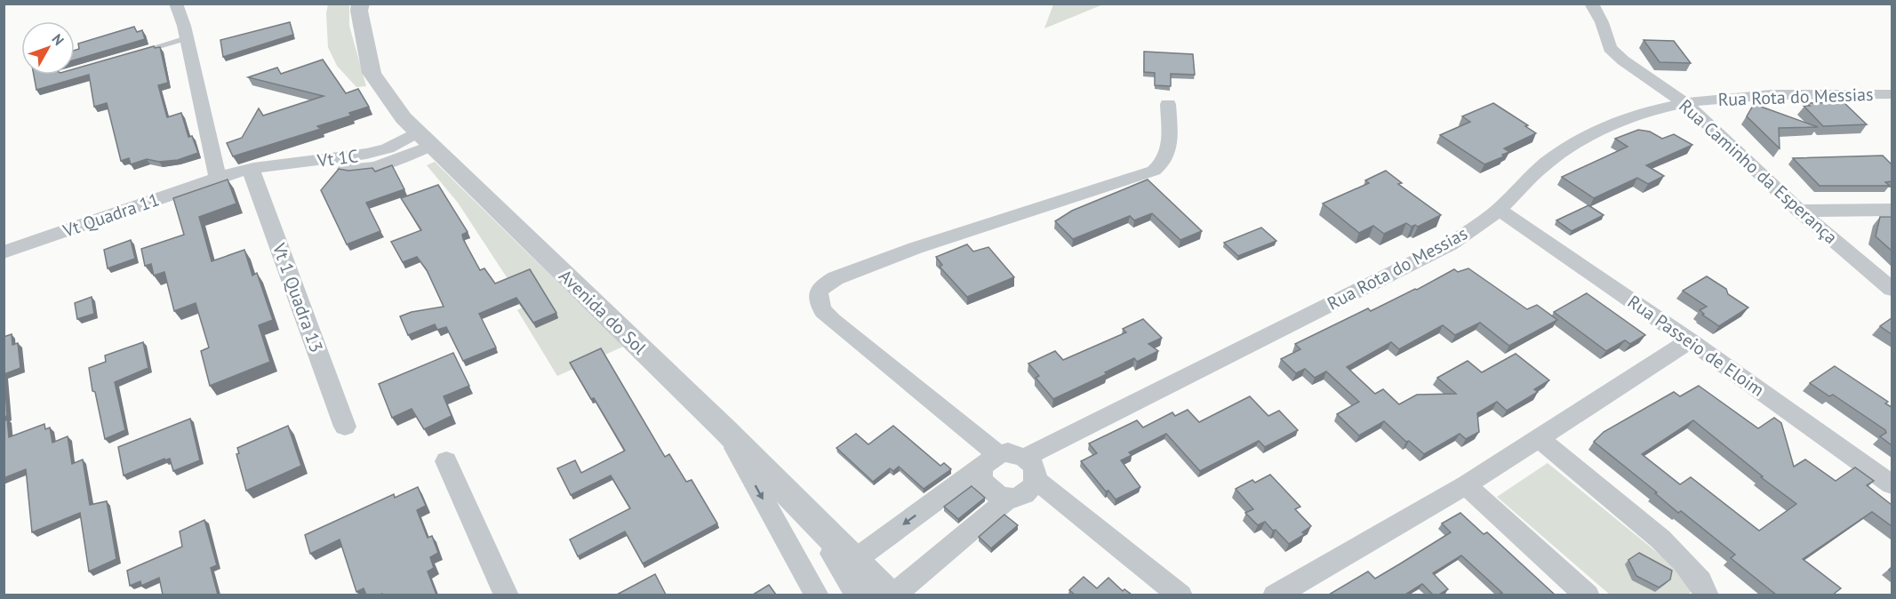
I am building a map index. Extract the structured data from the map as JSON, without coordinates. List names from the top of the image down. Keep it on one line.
{"streets":{"street":["Rua Rota do Messias","Rua Caminho da Esperança","Vt Quadra 11","Vt 1 Quadra 13","Avenida do Sol","Rua Passeio de Eloim"]},"crossings":[["Rua Rota do Messias","Rua Caminho da Esperança"],["Rua Rota do Messias","Rua Passeio de Eloim"],["Vt Quadra 11","Vt 1 Quadra 13"],["Vt Quadra 11","Avenida do Sol"]],"north":"top right"}
